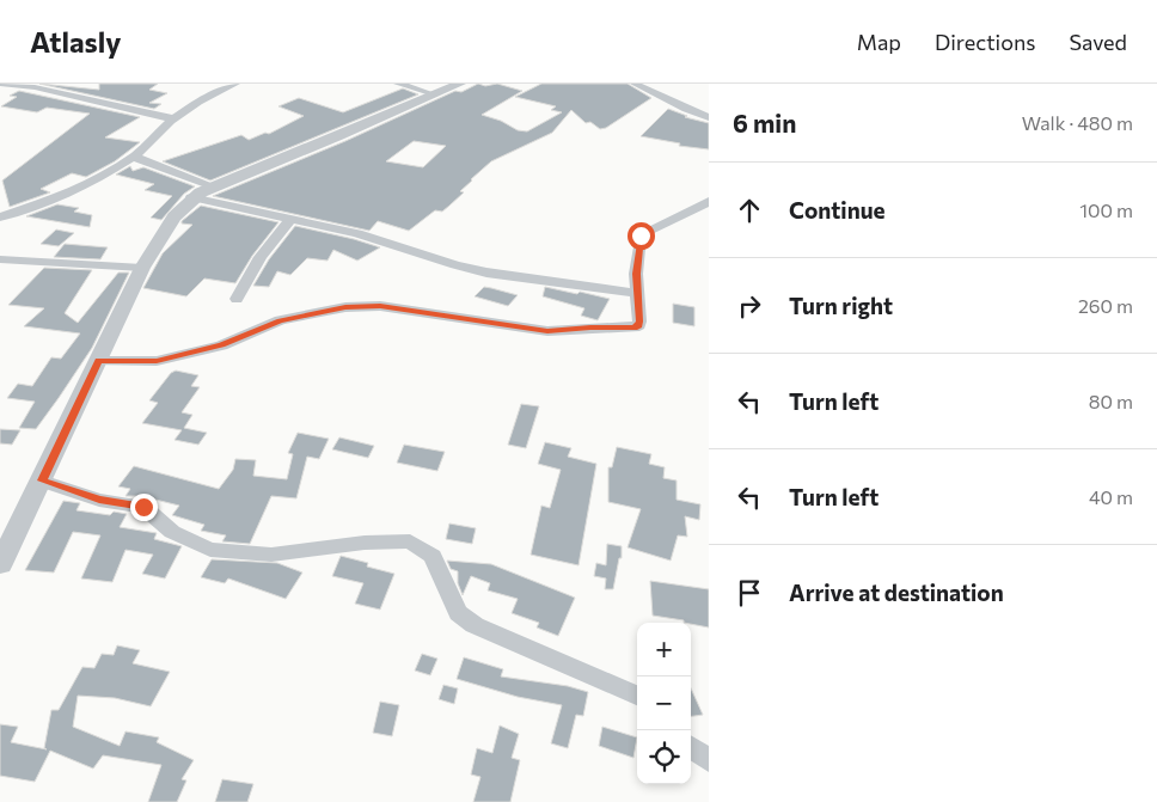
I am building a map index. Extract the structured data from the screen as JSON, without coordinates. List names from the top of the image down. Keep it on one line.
{"page":{"header":"Atlasly","nav":["Map","Directions","Saved"],"heading":["6 min","Walk · 480 m"],"list":[["Continue","100 m"],["Turn right","260 m"],["Turn left","80 m"],["Turn left","40 m"],"Arrive at destination"],"map_buttons":["+","−"]}}
